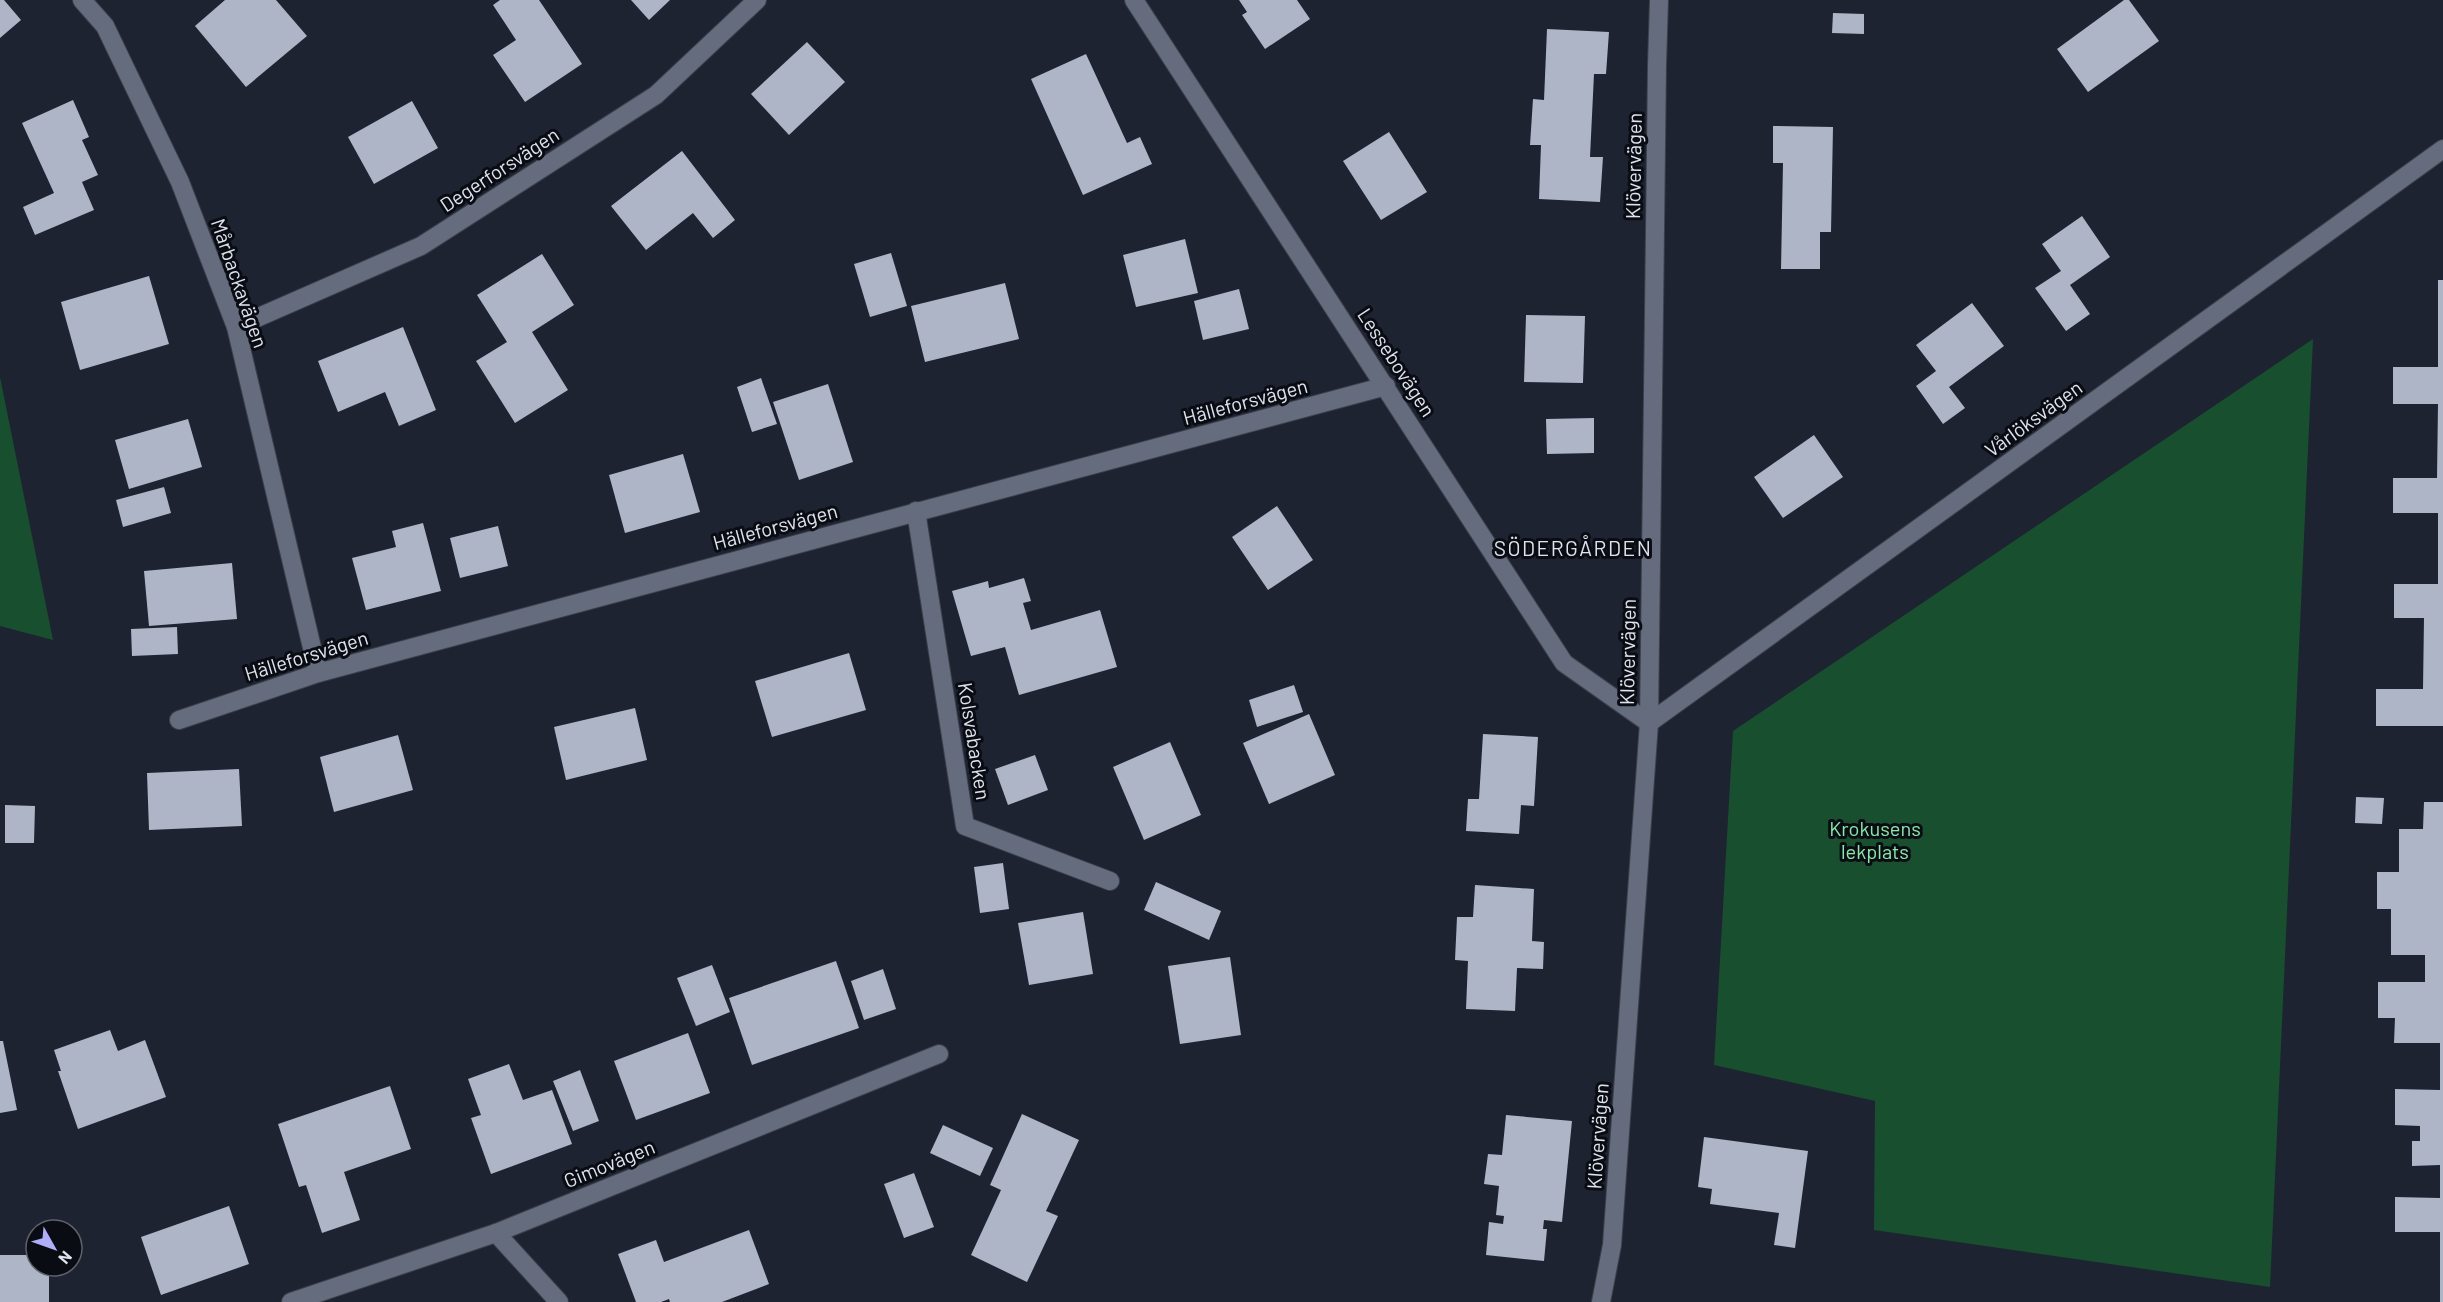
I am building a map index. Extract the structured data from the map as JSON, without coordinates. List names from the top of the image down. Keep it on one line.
{"streets":{"street":["Klövervägen","Degerforsvägen","Mårbackavägen","Lessebovägen","Hälleforsvägen","Vårlöksvägen","Kolsvabacken","Gimovägen"]},"crossings":[["Klövervägen","Lessebovägen"],["Klövervägen","Vårlöksvägen"],["Degerforsvägen","Mårbackavägen"],["Mårbackavägen","Hälleforsvägen"],["Lessebovägen","Hälleforsvägen"],["Lessebovägen","Vårlöksvägen"],["Hälleforsvägen","Kolsvabacken"]],"districts":["SÖDERGÅRDEN"],"parks":["Krokusens lekplats"],"north":"bottom right"}
